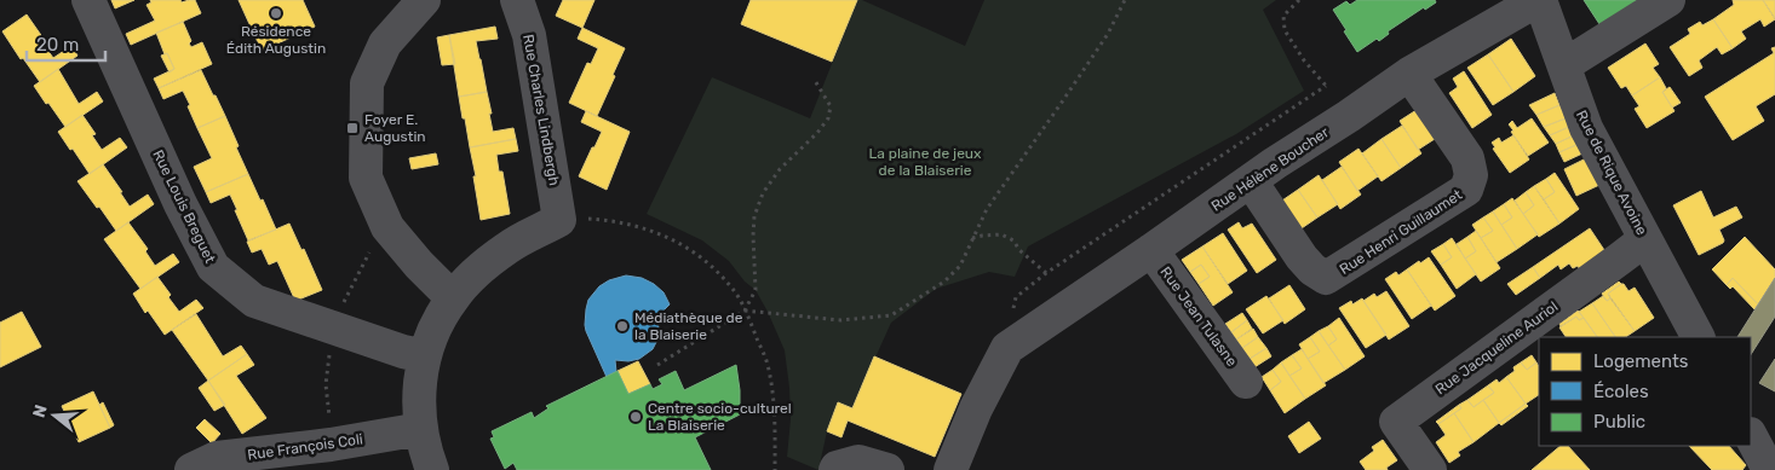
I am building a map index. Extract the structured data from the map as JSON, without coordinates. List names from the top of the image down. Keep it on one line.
{"streets":{"street":["Rue Charles Lindbergh","Rue Hélène Boucher","Rue de Rique Avoine","Rue Louis Breguet","Rue Henri Guillaumet","Rue Jean Tulasne","Rue Jacqueline Auriol","Rue François Coli"]},"crossings":[["Rue Hélène Boucher","Rue de Rique Avoine"],["Rue Hélène Boucher","Rue Henri Guillaumet"],["Rue Hélène Boucher","Rue Jean Tulasne"],["Rue de Rique Avoine","Rue Jacqueline Auriol"]],"parks":["La plaine de jeux de la Blaiserie"],"places":{"other":["Résidence Édith Augustin","Médiathèque de la Blaiserie","Centre socio-culturel La Blaiserie"],"transit":["Foyer E. Augustin"]},"legend":["Logements","Écoles","Public"],"scale_bar":"20 m","north":"left"}
